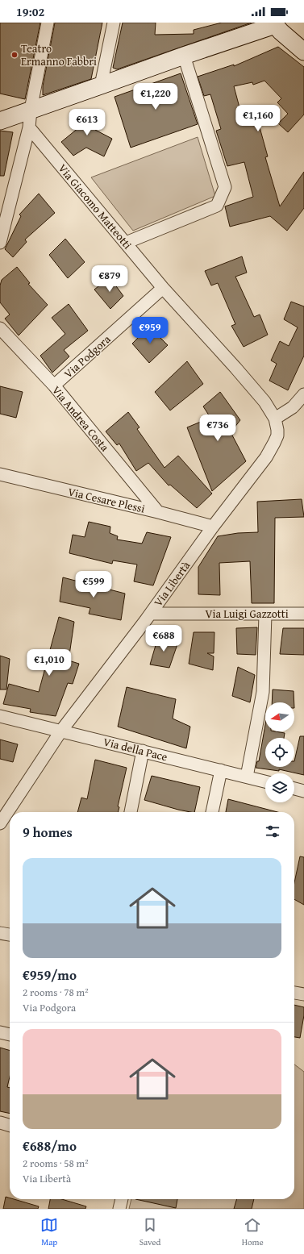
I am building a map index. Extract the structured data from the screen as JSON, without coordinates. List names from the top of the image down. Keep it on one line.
{"streets":{"street":["Via Giacomo Matteotti","Via Podgora","Via Andrea Costa","Via Cesare Plessi","Via Libertà","Via Luigi Gazzotti","Via della Pace"]},"crossings":[["Via Giacomo Matteotti","Via Podgora"],["Via Giacomo Matteotti","Via Libertà"],["Via Podgora","Via Andrea Costa"],["Via Andrea Costa","Via Cesare Plessi"],["Via Cesare Plessi","Via Libertà"],["Via Libertà","Via Luigi Gazzotti"],["Via Libertà","Via della Pace"]],"places":["Teatro Ermanno Fabbri"],"north":"left","page":{"status":"19:02","price":["€1,220","€1,160","€613","€879","€959","€736","€599","€688","€1,010"],"heading":"9 homes","list":[{"name":"€959/mo","note":"2 rooms · 78 m² · Via Podgora"},{"name":"€688/mo","note":"2 rooms · 58 m² · Via Libertà"}],"tabs":["Map","Saved","Home"]}}
